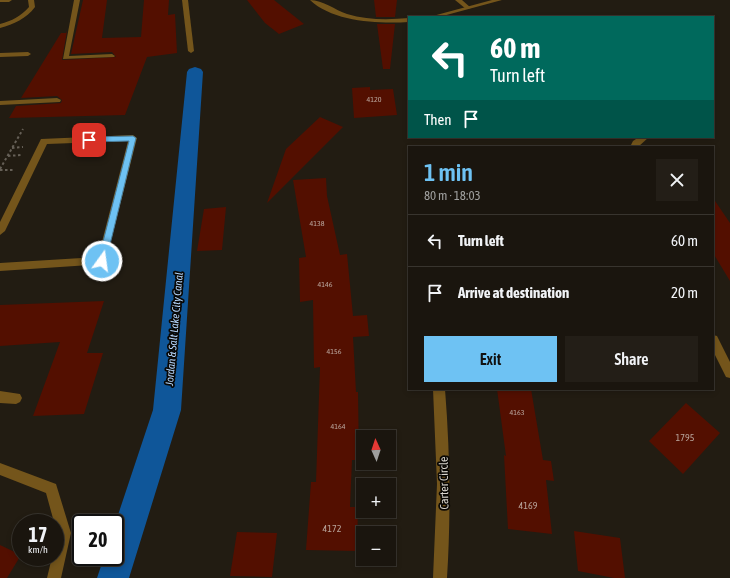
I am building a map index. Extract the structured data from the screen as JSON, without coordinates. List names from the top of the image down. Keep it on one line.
{"streets":{"street":["Carter Circle"]},"water":["Jordan & Salt Lake City Canal"],"house_numbers":["4120","4138","4146","4156","4163","4164","1795","4169","4172"],"north":"top","page":{"turn":["60 m","Turn left"],"then":"Then","heading":["1 min","80 m · 18:03"],"list":[{"name":"Turn left","value":"60 m"},{"name":"Arrive at destination","value":"20 m"}],"buttons":["Exit","Share"],"map_buttons":["+","−"],"speed":"17 km/h","limit":"20"}}
